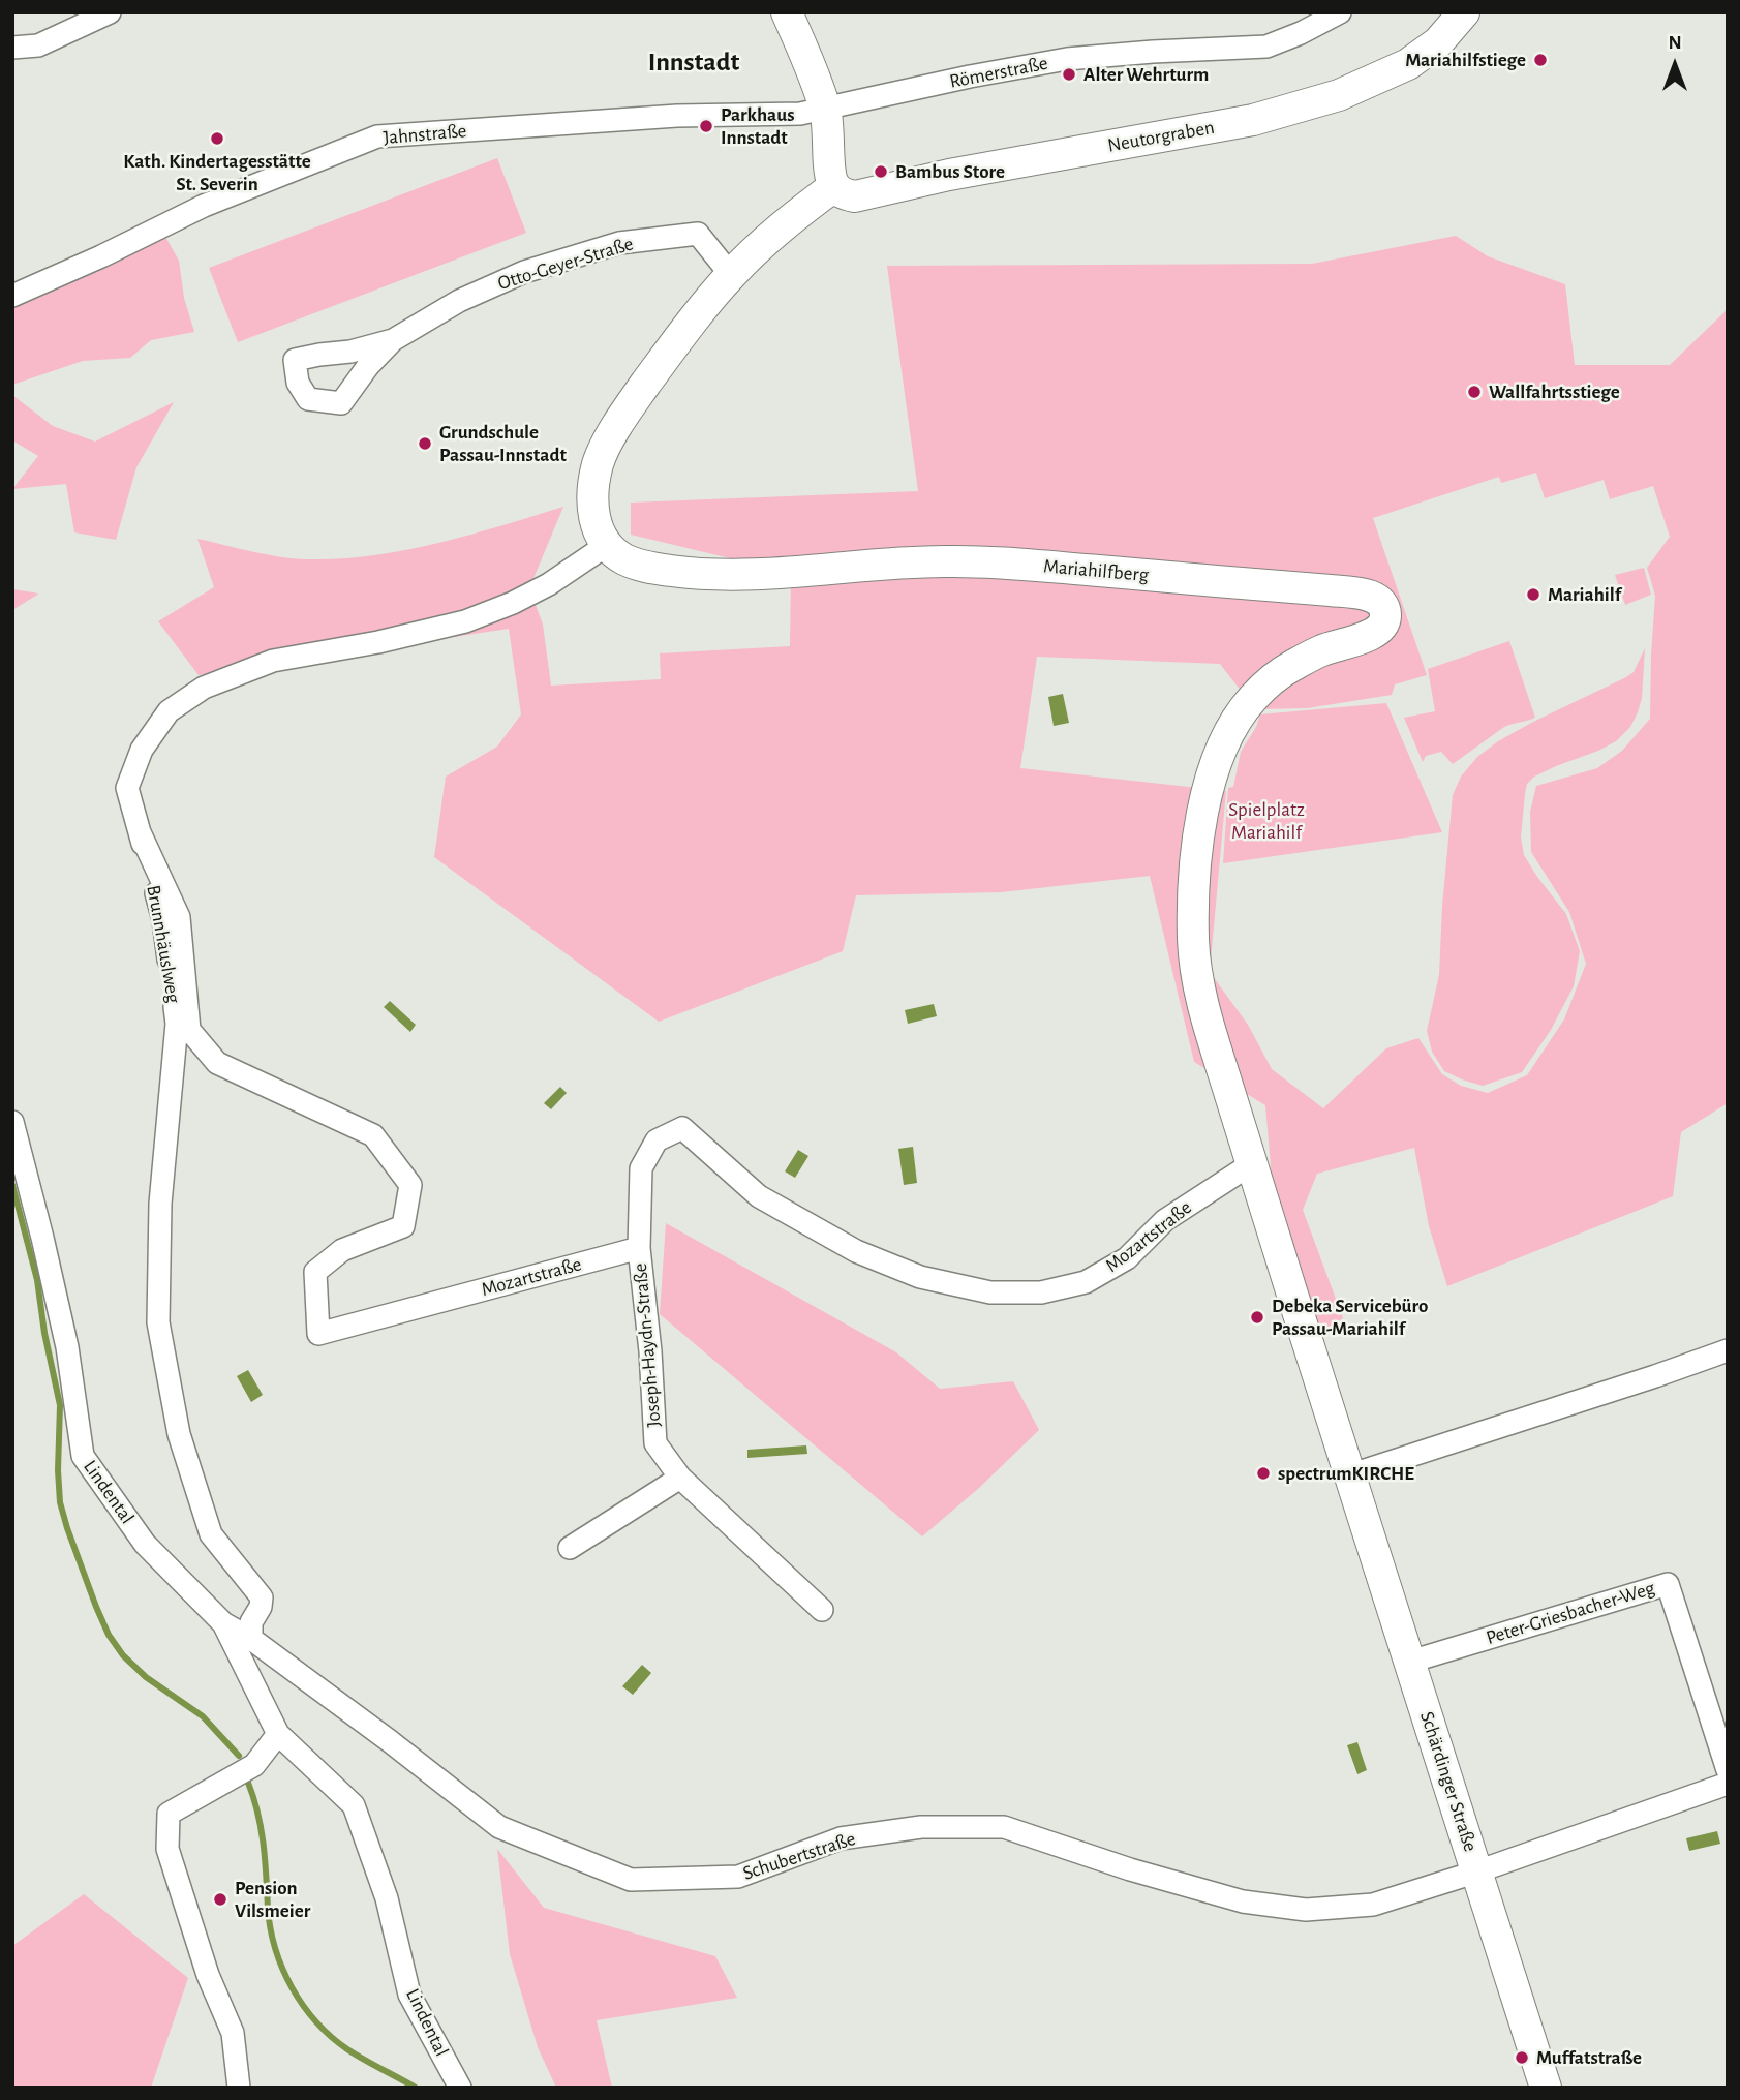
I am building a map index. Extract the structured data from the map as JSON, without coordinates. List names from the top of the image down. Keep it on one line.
{"streets":{"main road":["Neutorgraben","Mariahilfberg","Schärdinger Straße"],"street":["Römerstraße","Jahnstraße","Otto-Geyer-Straße","Brunnhäuslweg","Mozartstraße","Joseph-Haydn-Straße","Lindental","Peter-Griesbacher-Weg","Schubertstraße"]},"crossings":[["Römerstraße","Jahnstraße"],["Mariahilfberg","Brunnhäuslweg"],["Mariahilfberg","Mozartstraße"],["Mariahilfberg","Schärdinger Straße"],["Brunnhäuslweg","Mozartstraße"],["Brunnhäuslweg","Schubertstraße"],["Mozartstraße","Joseph-Haydn-Straße"],["Mozartstraße","Schärdinger Straße"],["Lindental","Schubertstraße"],["Peter-Griesbacher-Weg","Schärdinger Straße"],["Schärdinger Straße","Schubertstraße"]],"districts":["Innstadt"],"parks":["Spielplatz Mariahilf"],"places":["Mariahilfstiege","Alter Wehrturm","Parkhaus Innstadt","Kath. Kindertagesstätte St. Severin","Bambus Store","Wallfahrtsstiege","Grundschule Passau-Innstadt","Mariahilf","Debeka Servicebüro Passau-Mariahilf","spectrumKIRCHE","Pension Vilsmeier","Muffatstraße"],"north":"top"}
